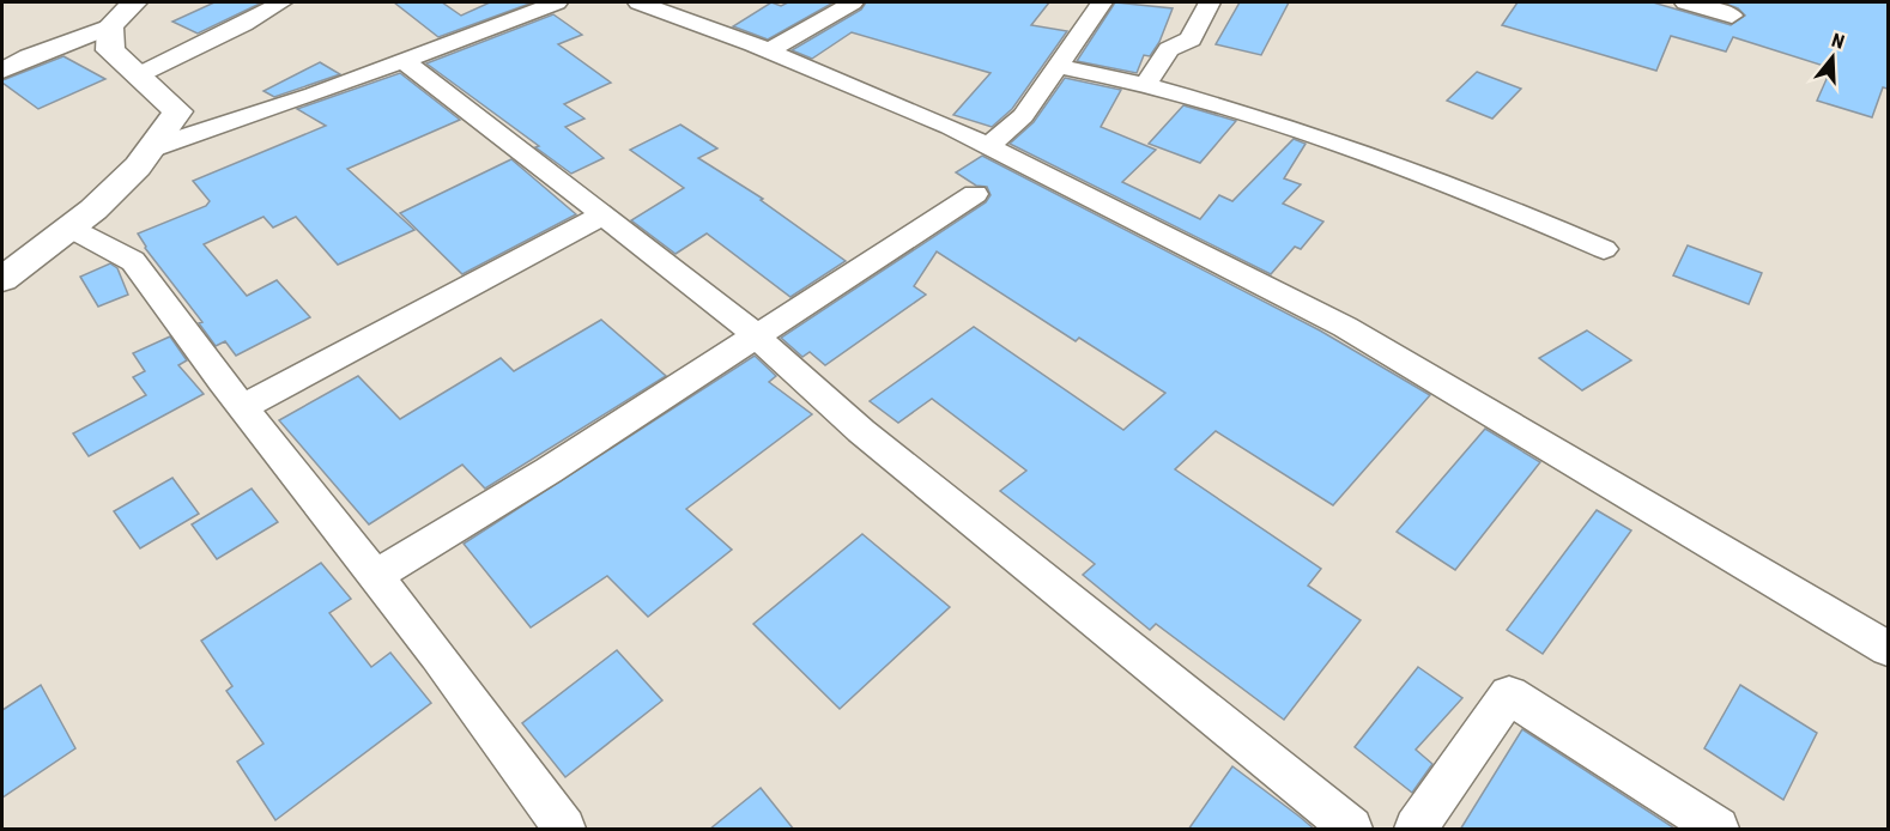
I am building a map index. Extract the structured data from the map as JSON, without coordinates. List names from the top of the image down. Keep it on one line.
{"north":"top"}
